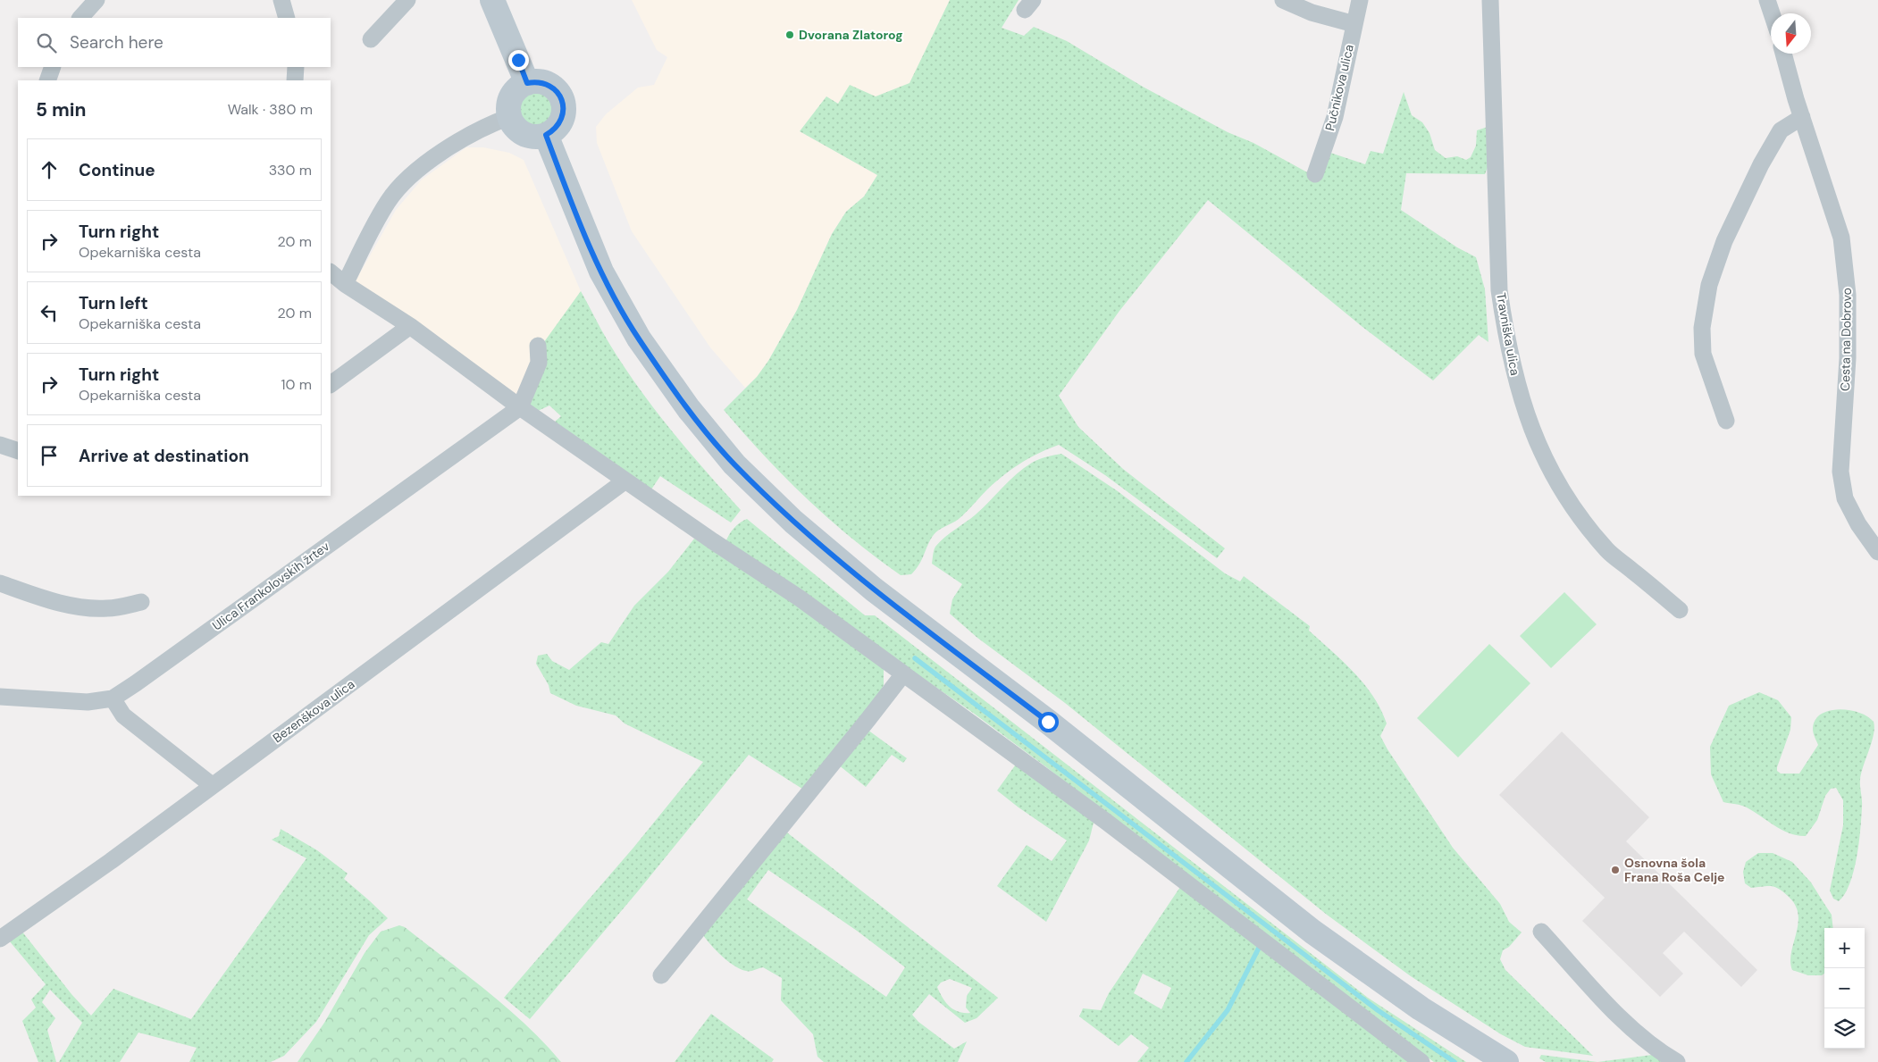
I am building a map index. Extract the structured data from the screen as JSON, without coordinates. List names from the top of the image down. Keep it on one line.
{"streets":{"street":["Pučnikova ulica","Travniška ulica","Cesta na Dobrovo","Ulica Frankolovskih žrtev","Bezenškova ulica"]},"places":["Dvorana Zlatorog","Osnovna šola Frana Roša Celje"],"north":"bottom","page":{"search":"Search here","heading":["5 min","Walk · 380 m"],"list":[["Continue","330 m"],["Turn right","Opekarniška cesta","20 m"],["Turn left","Opekarniška cesta","20 m"],["Turn right","Opekarniška cesta","10 m"],"Arrive at destination"],"map_buttons":["+","−"]}}
